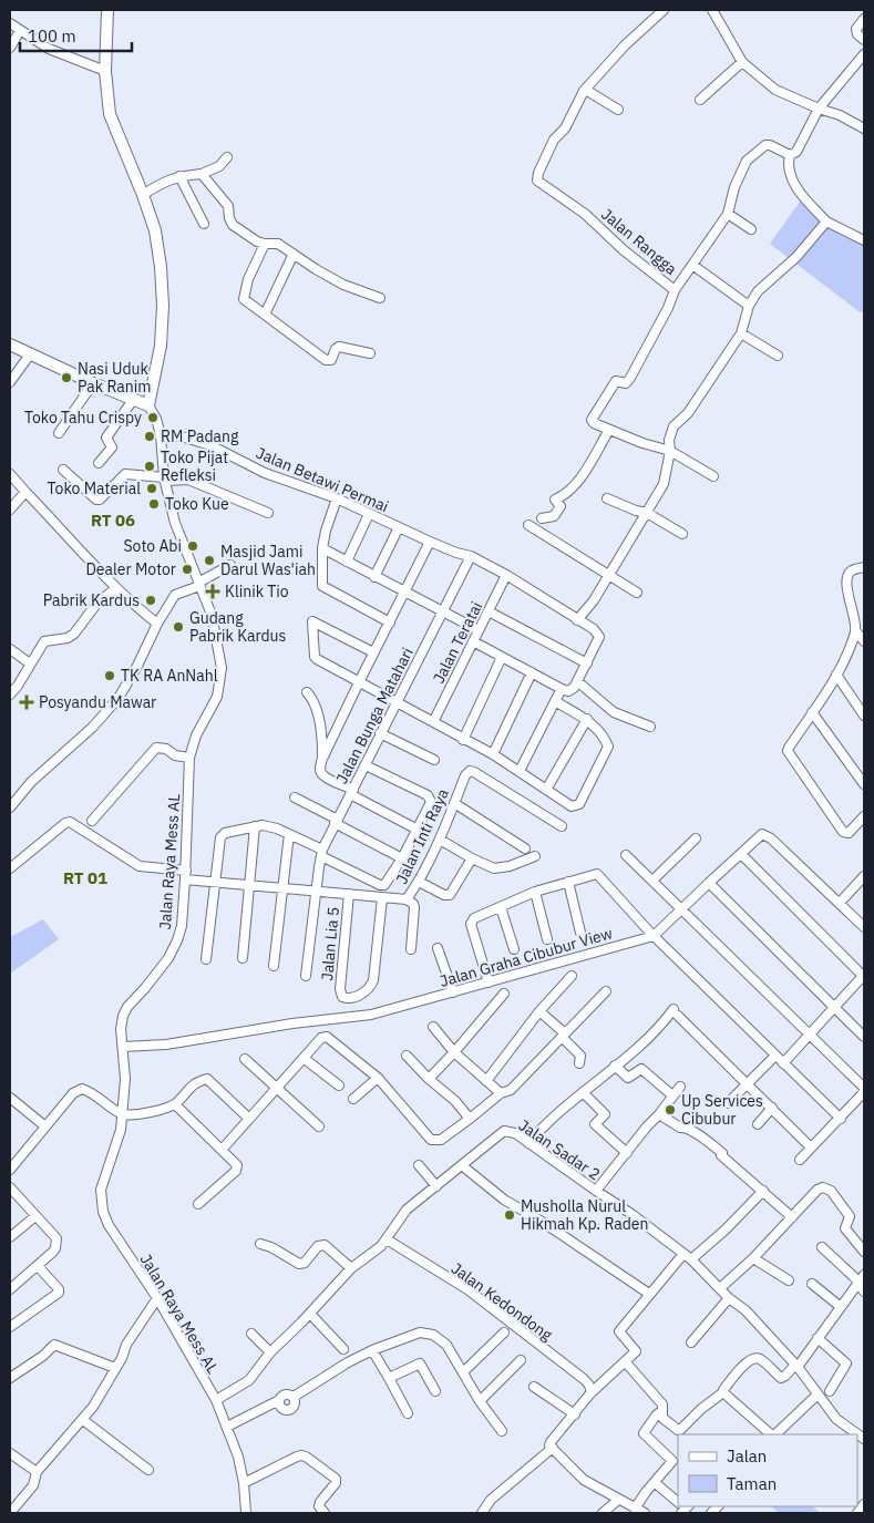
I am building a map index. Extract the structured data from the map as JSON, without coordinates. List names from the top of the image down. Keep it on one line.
{"streets":{"street":["Jalan Rangga","Jalan Betawi Permai","Jalan Teratai","Jalan Bunga Matahari","Jalan Inti Raya","Jalan Raya Mess AL","Jalan Lia 5","Jalan Graha Cibubur View","Jalan Sadar 2","Jalan Kedondong"]},"crossings":[["Jalan Betawi Permai","Jalan Teratai"],["Jalan Betawi Permai","Jalan Bunga Matahari"],["Jalan Betawi Permai","Jalan Raya Mess AL"],["Jalan Bunga Matahari","Jalan Inti Raya"],["Jalan Inti Raya","Jalan Raya Mess AL"],["Jalan Inti Raya","Jalan Lia 5"],["Jalan Raya Mess AL","Jalan Graha Cibubur View"],["Jalan Raya Mess AL","Jalan Sadar 2"],["Jalan Sadar 2","Jalan Kedondong"]],"districts":["RT 06","RT 01"],"places":{"other":["Nasi Uduk Pak Ranim","Toko Tahu Crispy","RM Padang","Toko Pijat Refleksi","Toko Material","Toko Kue","Soto Abi","Masjid Jami Darul Was'iah","Dealer Motor","Pabrik Kardus","Gudang Pabrik Kardus","TK RA AnNahl","Up Services Cibubur","Musholla Nurul Hikmah Kp. Raden"],"health":["Klinik Tio","Posyandu Mawar"]},"legend":["Jalan","Taman"],"scale_bar":"100 m"}
